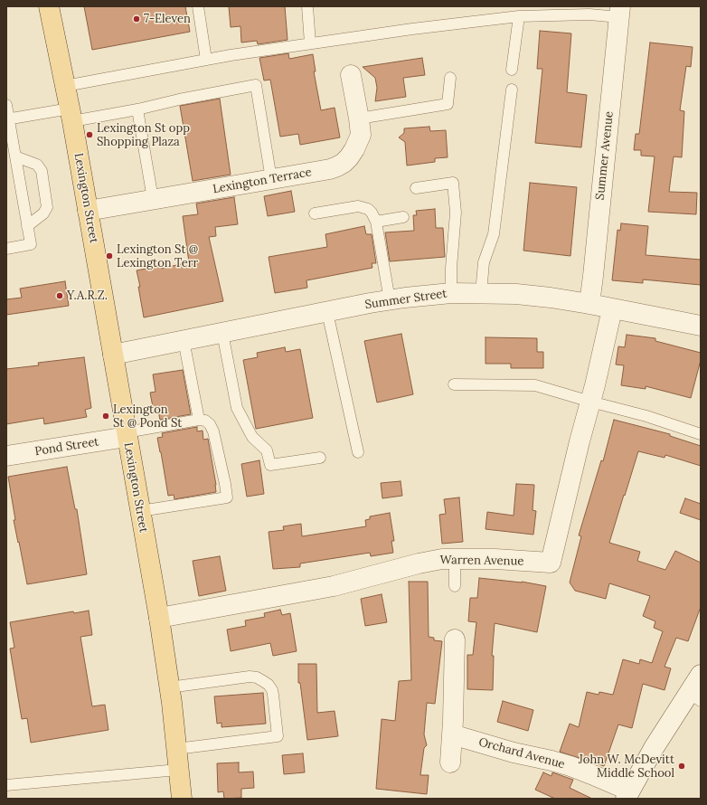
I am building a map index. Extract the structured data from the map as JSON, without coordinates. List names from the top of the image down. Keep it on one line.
{"streets":{"main road":["Lexington Street"],"street":["Summer Avenue","Lexington Terrace","Summer Street","Pond Street","Warren Avenue","Orchard Avenue"]},"crossings":[["Summer Avenue","Summer Street"],["Lexington Terrace","Lexington Street"],["Lexington Street","Summer Street"],["Lexington Street","Pond Street"],["Lexington Street","Warren Avenue"],["Summer Street","Warren Avenue"]],"places":["7-Eleven","Lexington St opp Shopping Plaza","Lexington St @ Lexington Terr","Y.A.R.Z.","Lexington St @ Pond St","John W. McDevitt Middle School"]}
